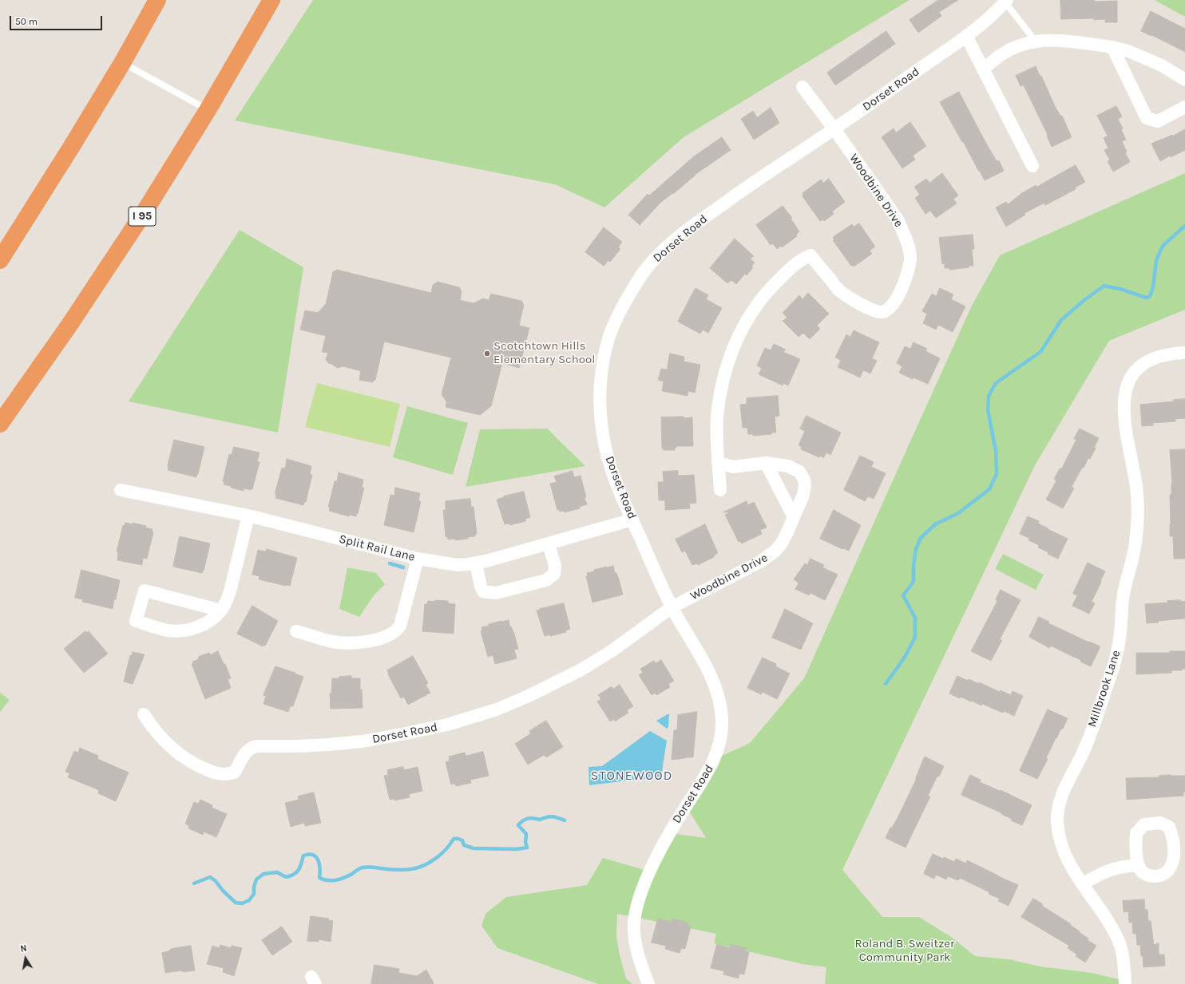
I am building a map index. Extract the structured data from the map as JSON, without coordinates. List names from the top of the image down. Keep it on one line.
{"streets":{"highway":["I 95"],"street":["Dorset Road","Woodbine Drive","Split Rail Lane","Millbrook Lane"]},"crossings":[["Dorset Road","Woodbine Drive"],["Dorset Road","Split Rail Lane"]],"districts":["STONEWOOD"],"parks":["Roland B. Sweitzer Community Park"],"places":["Scotchtown Hills Elementary School"],"scale_bar":"50 m","north":"top"}
